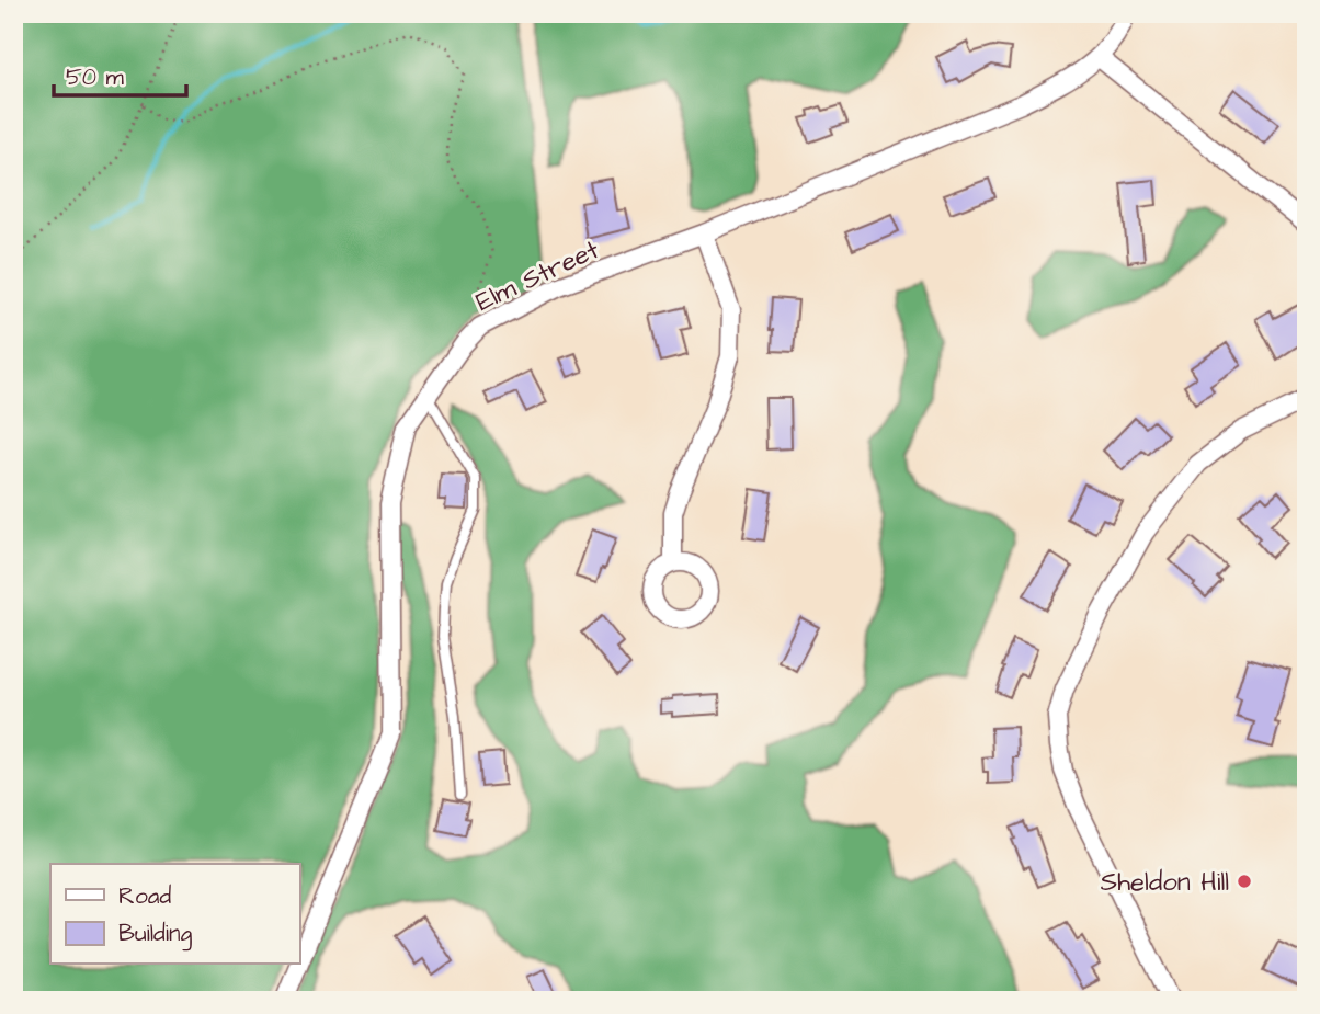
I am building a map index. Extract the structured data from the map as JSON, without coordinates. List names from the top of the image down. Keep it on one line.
{"streets":{"street":["Elm Street"]},"places":["Sheldon Hill"],"legend":["Road","Building"],"scale_bar":"50 m"}
